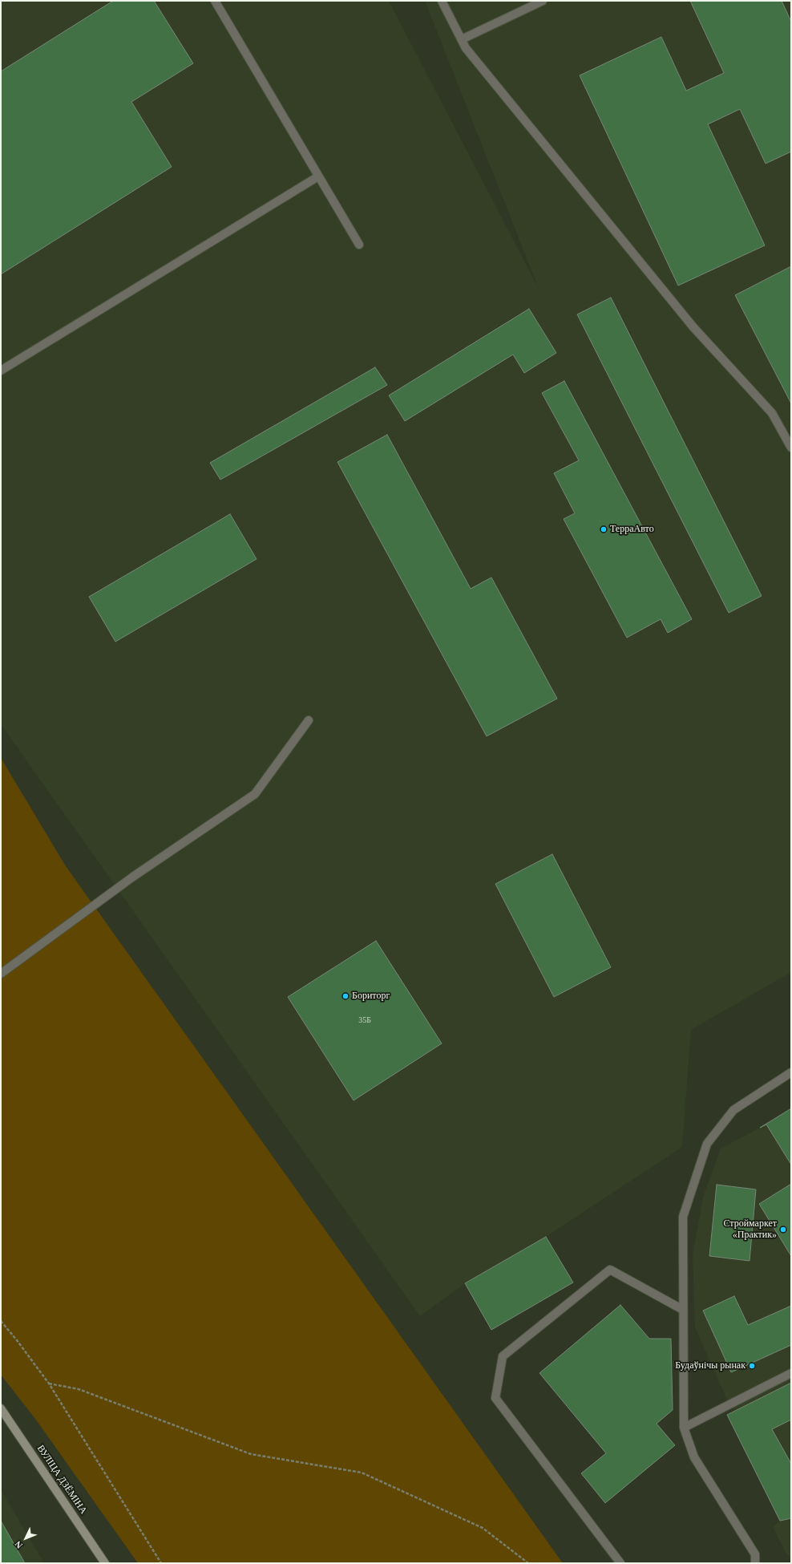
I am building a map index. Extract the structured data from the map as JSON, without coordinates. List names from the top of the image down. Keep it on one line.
{"streets":{"main road":["ВУЛІЦА ДЗЁМІНА"]},"places":["ТерраАвто","Бориторг","Строймаркет «Практик»","Будаўнічы рынак"],"house_numbers":["35Б"],"north":"bottom left"}
